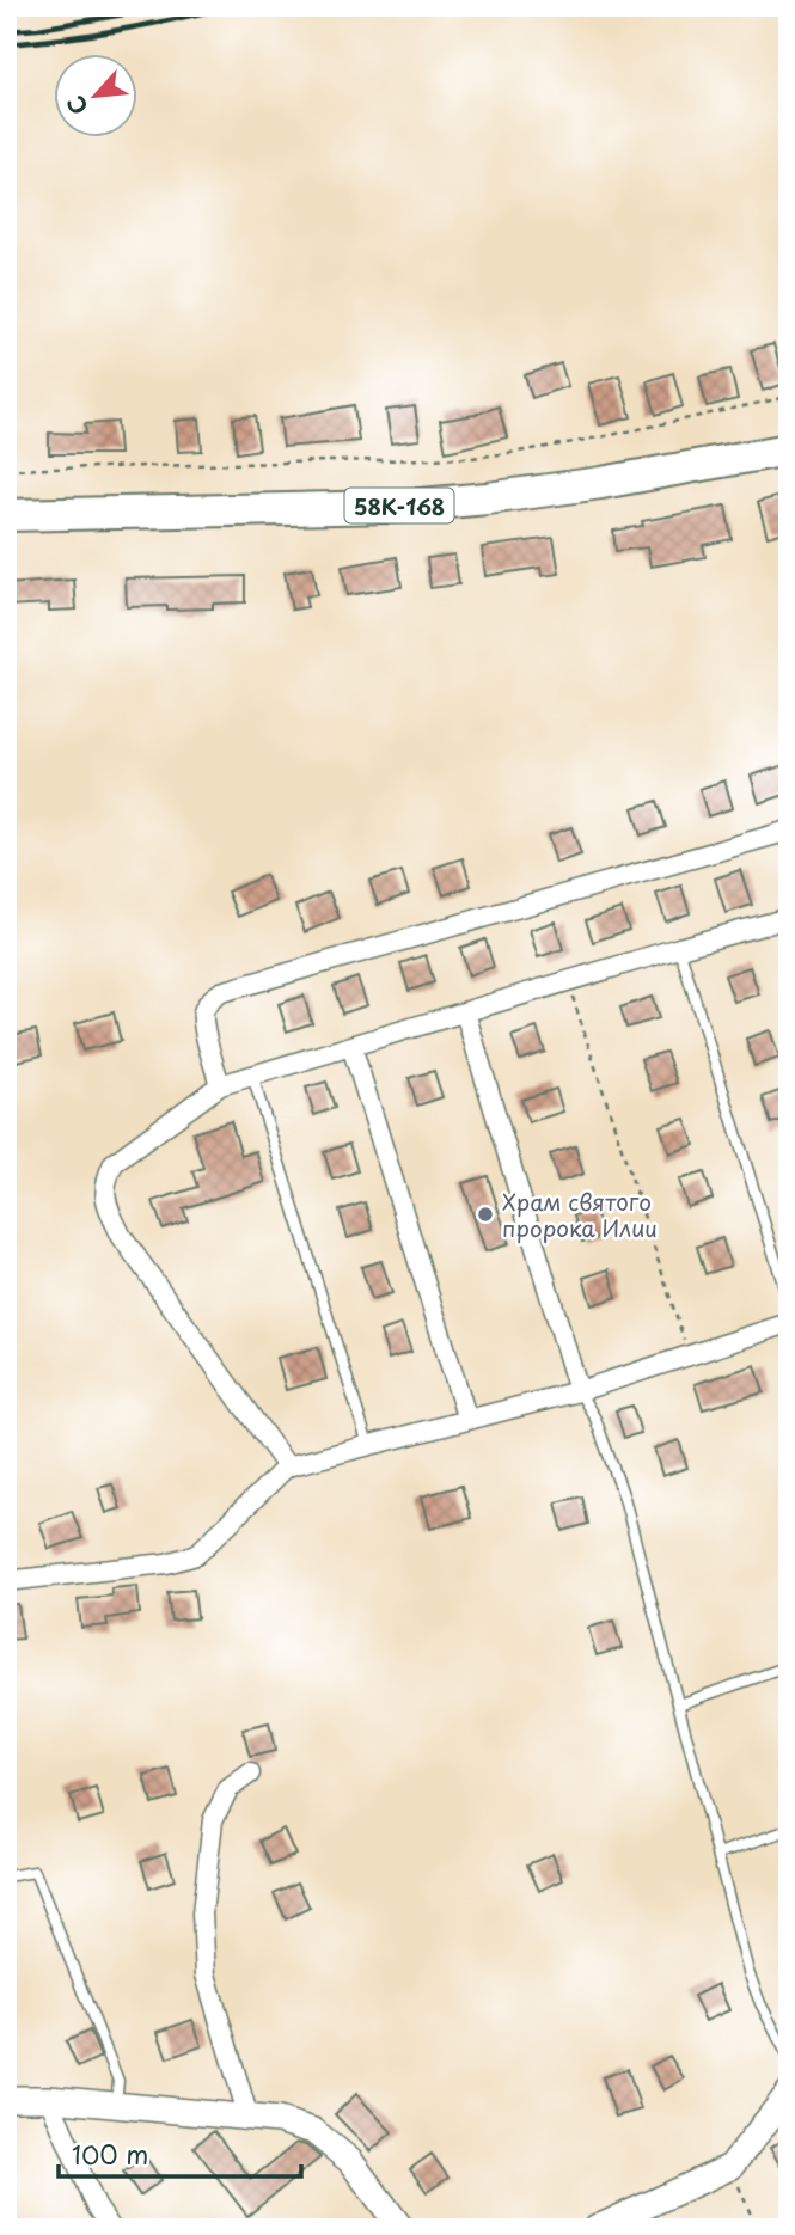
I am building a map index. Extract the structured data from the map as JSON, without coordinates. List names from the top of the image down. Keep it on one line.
{"streets":{"main road":["58К-168"]},"places":["Храм святого пророка Илии"],"scale_bar":"100 m","north":"bottom left"}
